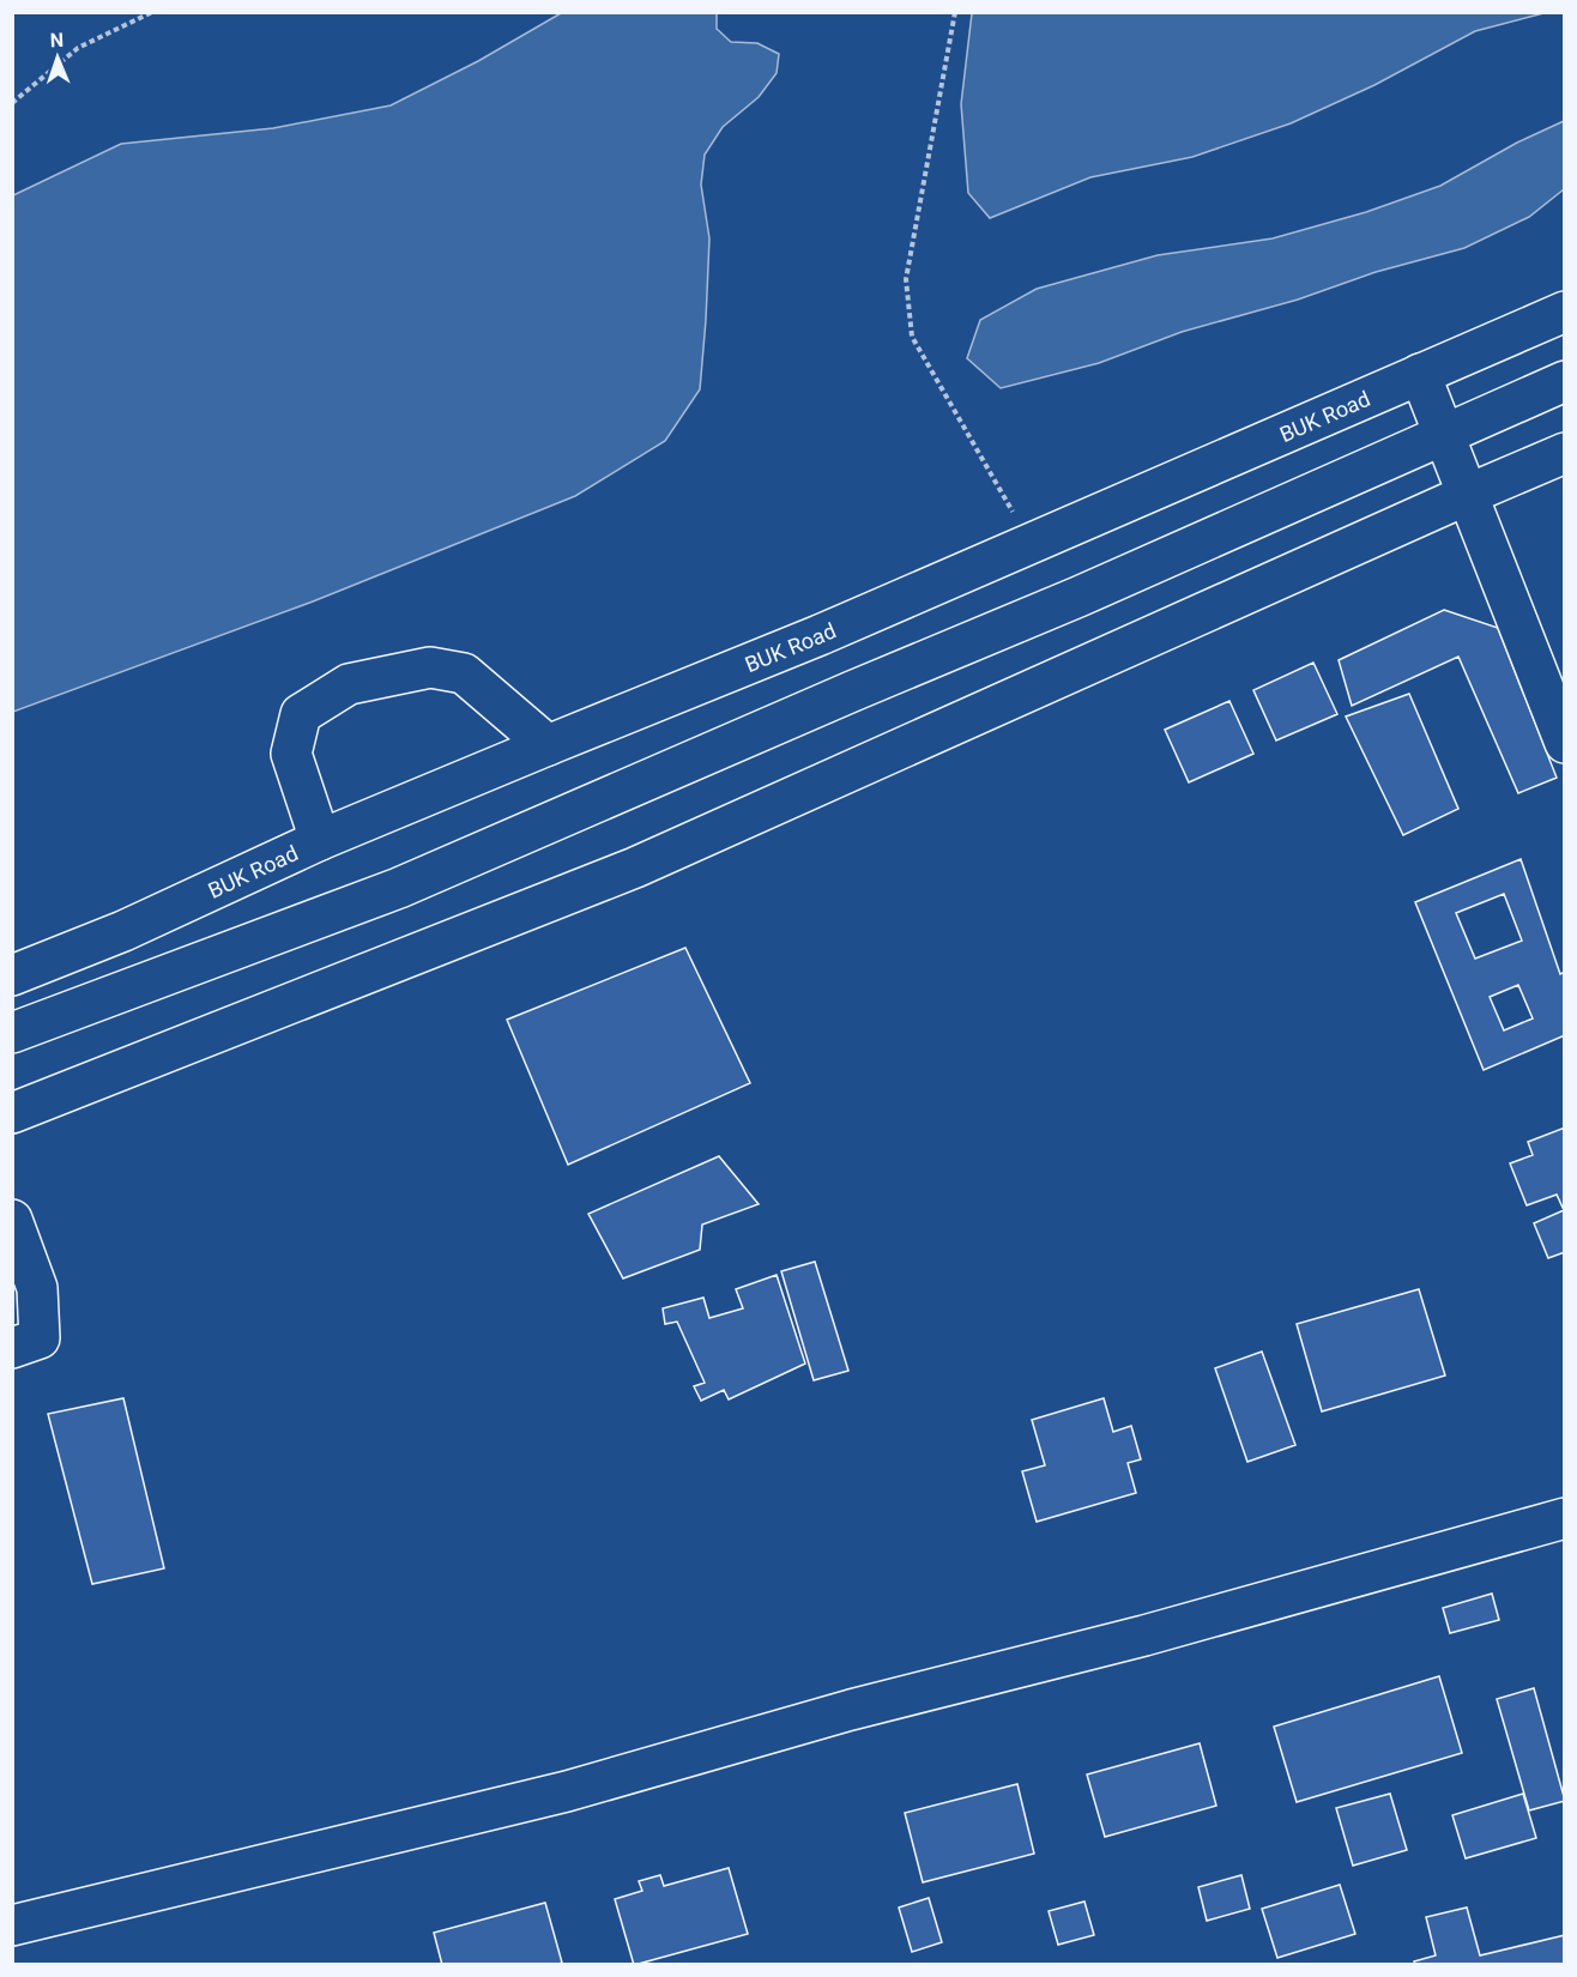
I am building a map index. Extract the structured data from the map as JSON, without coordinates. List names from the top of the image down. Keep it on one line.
{"streets":{"main road":["BUK Road"]},"north":"top"}
